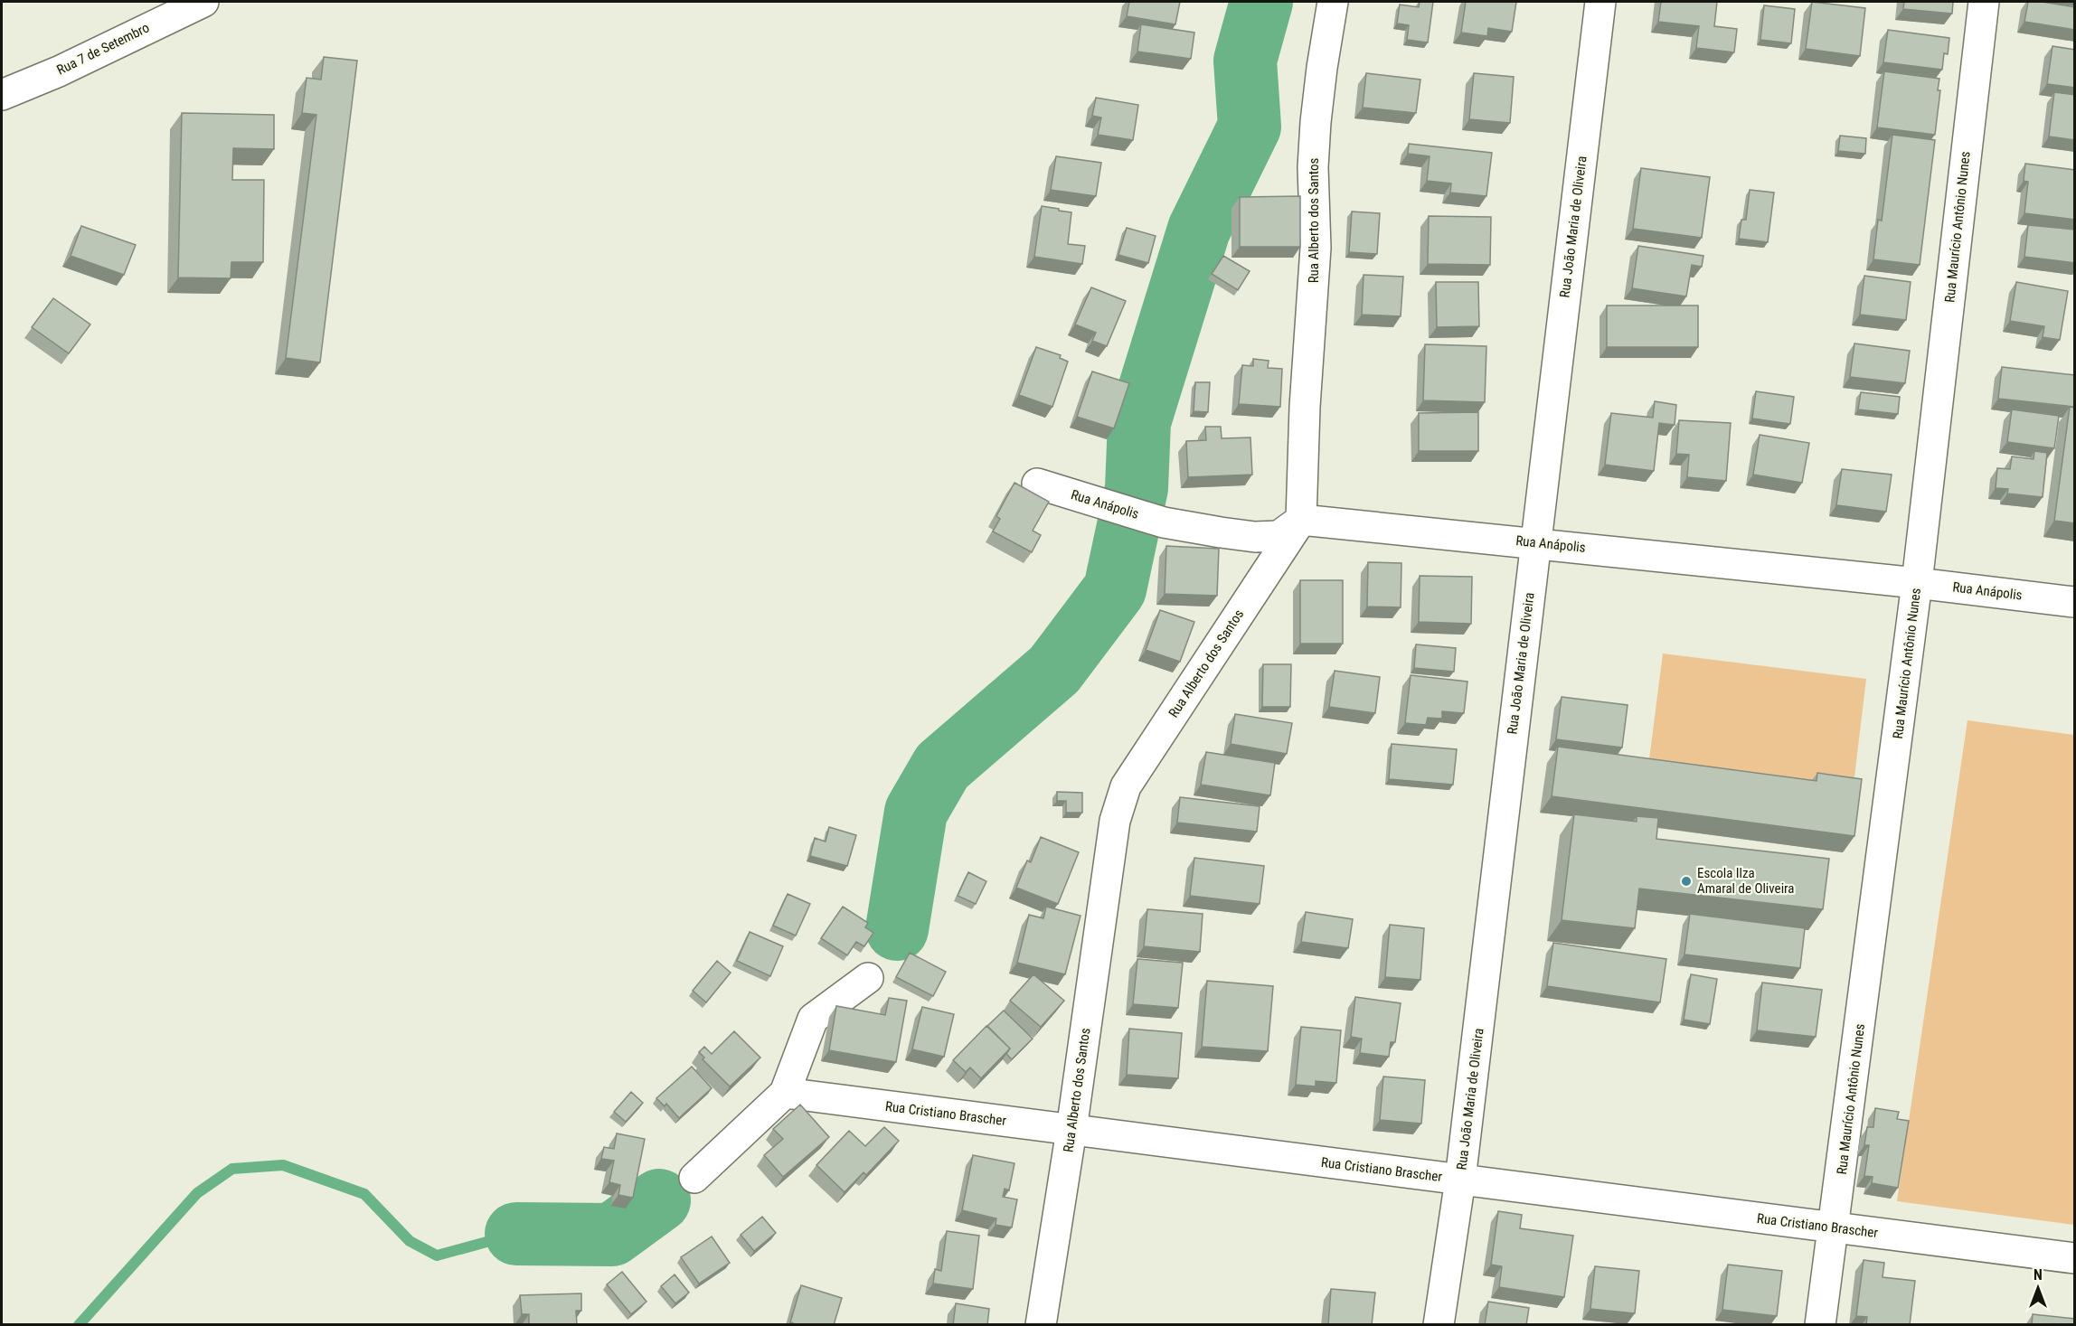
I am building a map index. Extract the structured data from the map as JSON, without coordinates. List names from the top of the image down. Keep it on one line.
{"streets":{"street":["Rua 7 de Setembro","Rua Alberto dos Santos","Rua João Maria de Oliveira","Rua Maurício Antônio Nunes","Rua Anápolis","Rua Cristiano Brascher"]},"crossings":[["Rua Alberto dos Santos","Rua Anápolis"],["Rua Alberto dos Santos","Rua Cristiano Brascher"],["Rua João Maria de Oliveira","Rua Anápolis"],["Rua João Maria de Oliveira","Rua Cristiano Brascher"],["Rua Maurício Antônio Nunes","Rua Anápolis"],["Rua Maurício Antônio Nunes","Rua Cristiano Brascher"]],"places":["Escola Ilza Amaral de Oliveira"],"north":"top"}
